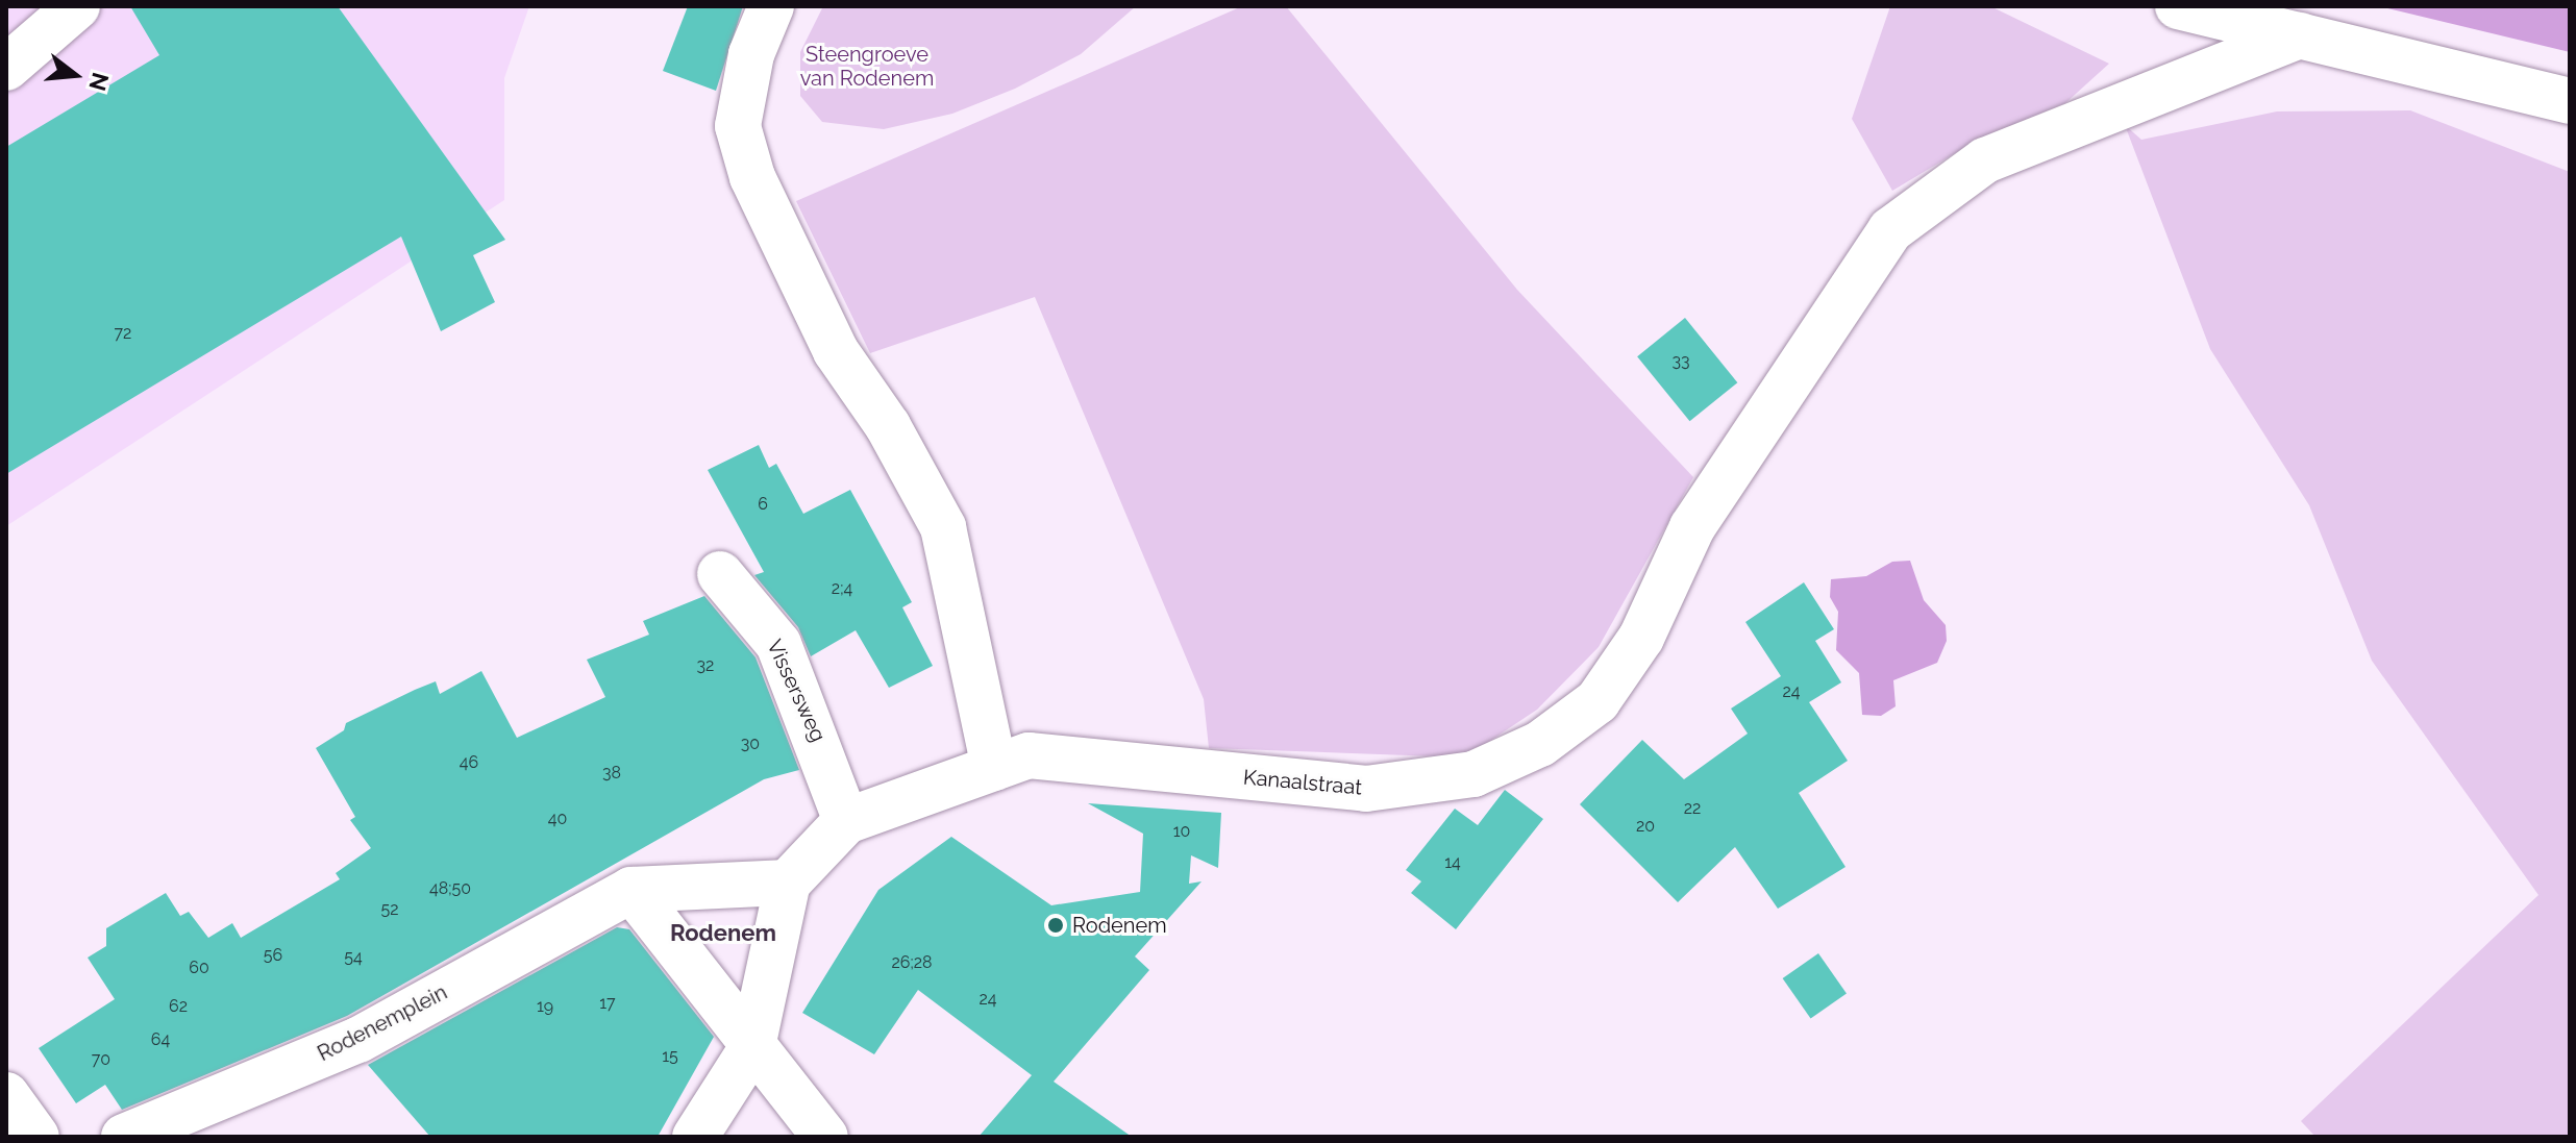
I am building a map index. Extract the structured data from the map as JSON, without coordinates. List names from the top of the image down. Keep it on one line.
{"streets":{"street":["Vissersweg","Kanaalstraat","Rodenemplein"]},"crossings":[["Vissersweg","Kanaalstraat"],["Kanaalstraat","Rodenemplein"]],"districts":["Rodenem"],"parks":["Steengroeve van Rodenem"],"places":["Rodenem"],"house_numbers":["72","33","6","2;4","32","24","30","46","38","22","40","20","10","14","48;50","52","56","54","26;28","60","24","17","62","19","64","15","70"],"north":"right"}
